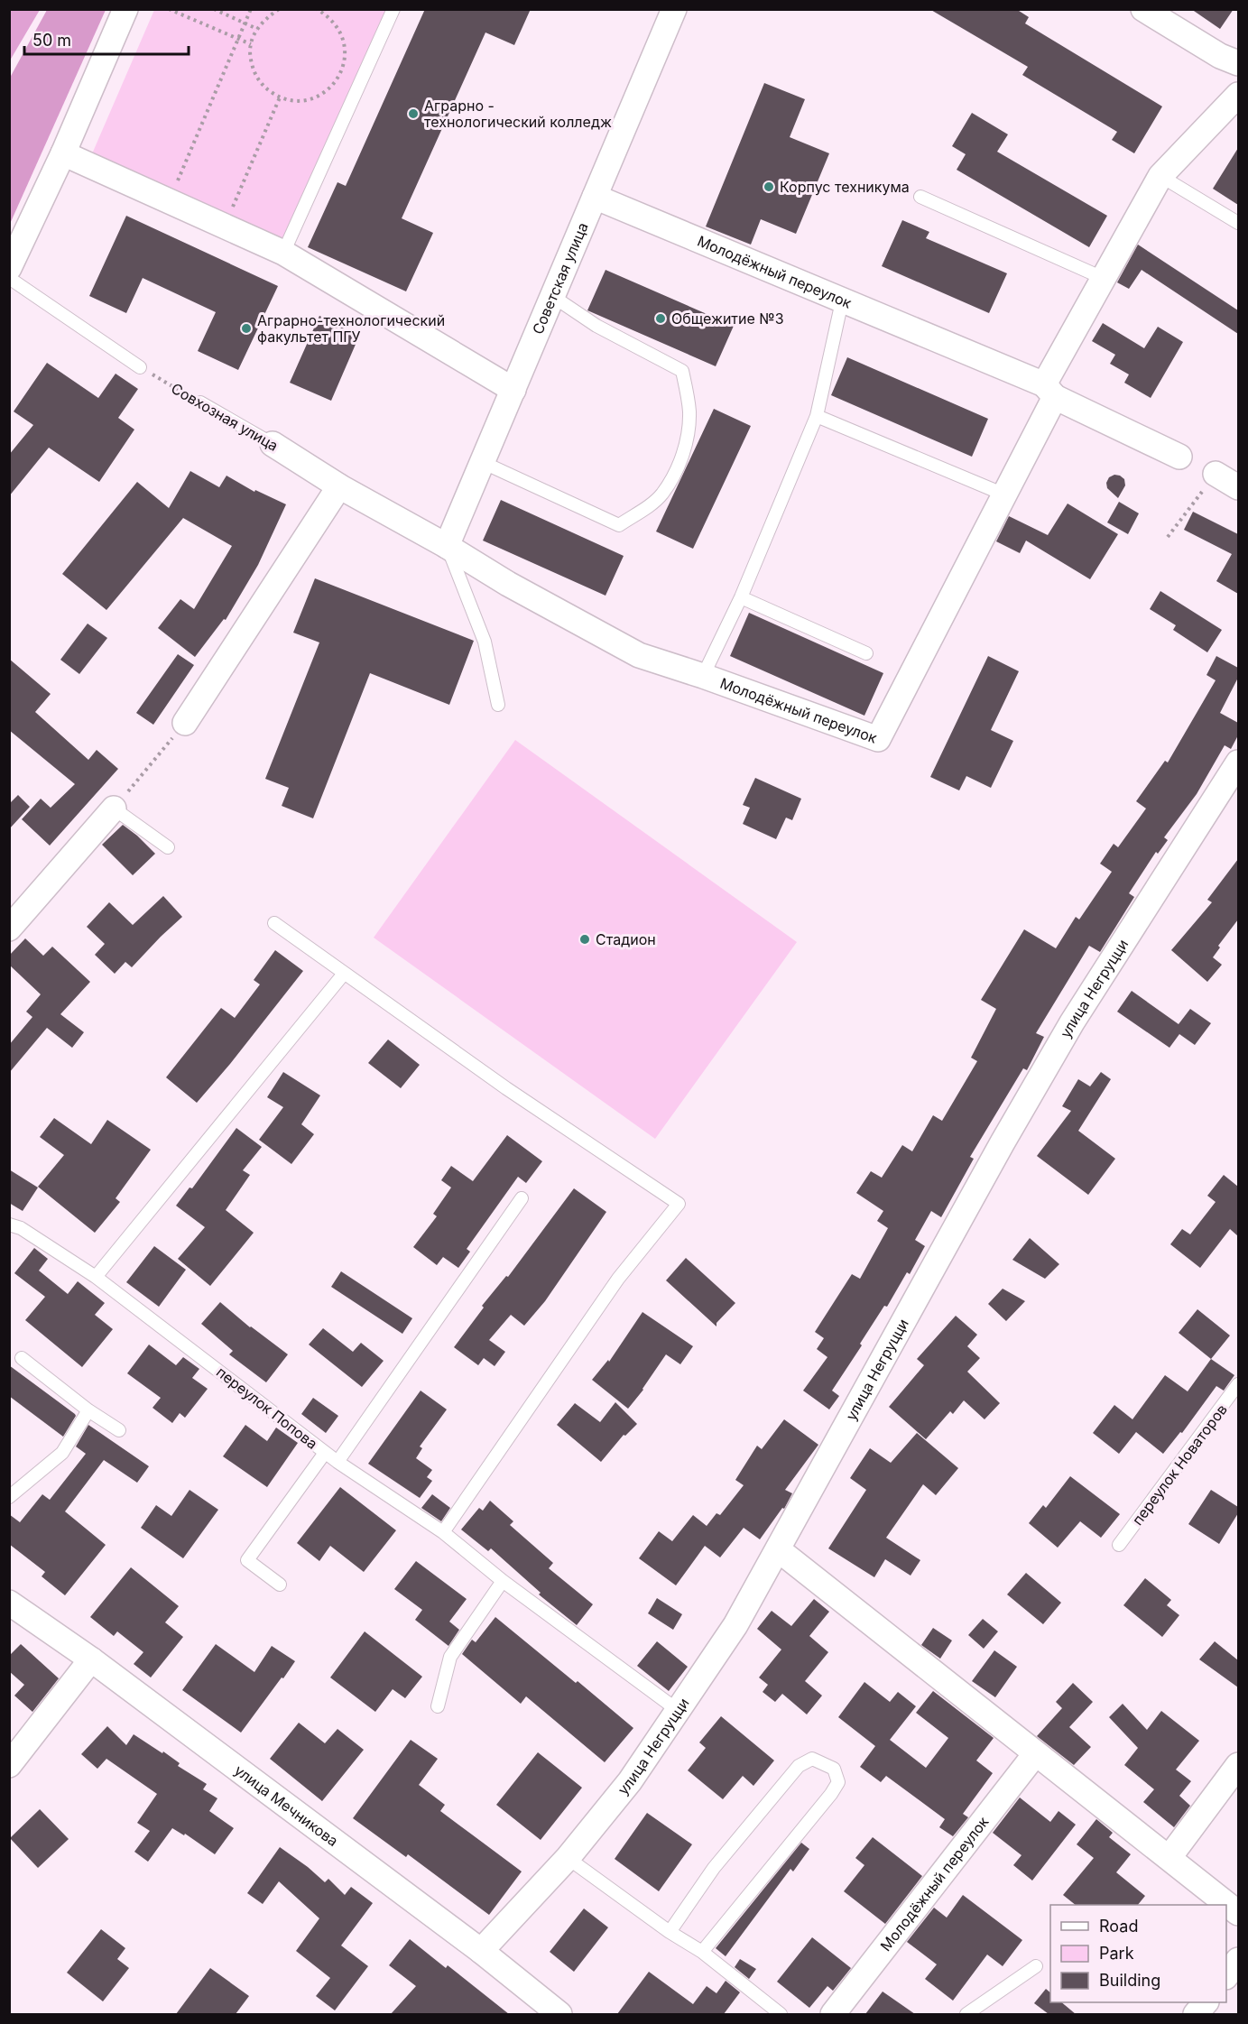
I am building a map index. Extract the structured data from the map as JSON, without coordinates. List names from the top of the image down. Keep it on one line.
{"streets":{"street":["Молодёжный переулок","Советская улица","Совхозная улица","улица Негруцци","улица Мечникова"],"lane":["переулок Попова","переулок Новаторов"]},"crossings":[["Молодёжный переулок","Советская улица"],["Молодёжный переулок","Совхозная улица"],["Советская улица","Совхозная улица"],["улица Негруцци","переулок Попова"],["улица Негруцци","улица Мечникова"]],"places":["Аграрно - технологический колледж","Корпус техникума","Общежитие №3","Аграрно-технологический факультет ПГУ","Стадион"],"legend":["Road","Park","Building"],"scale_bar":"50 m"}
